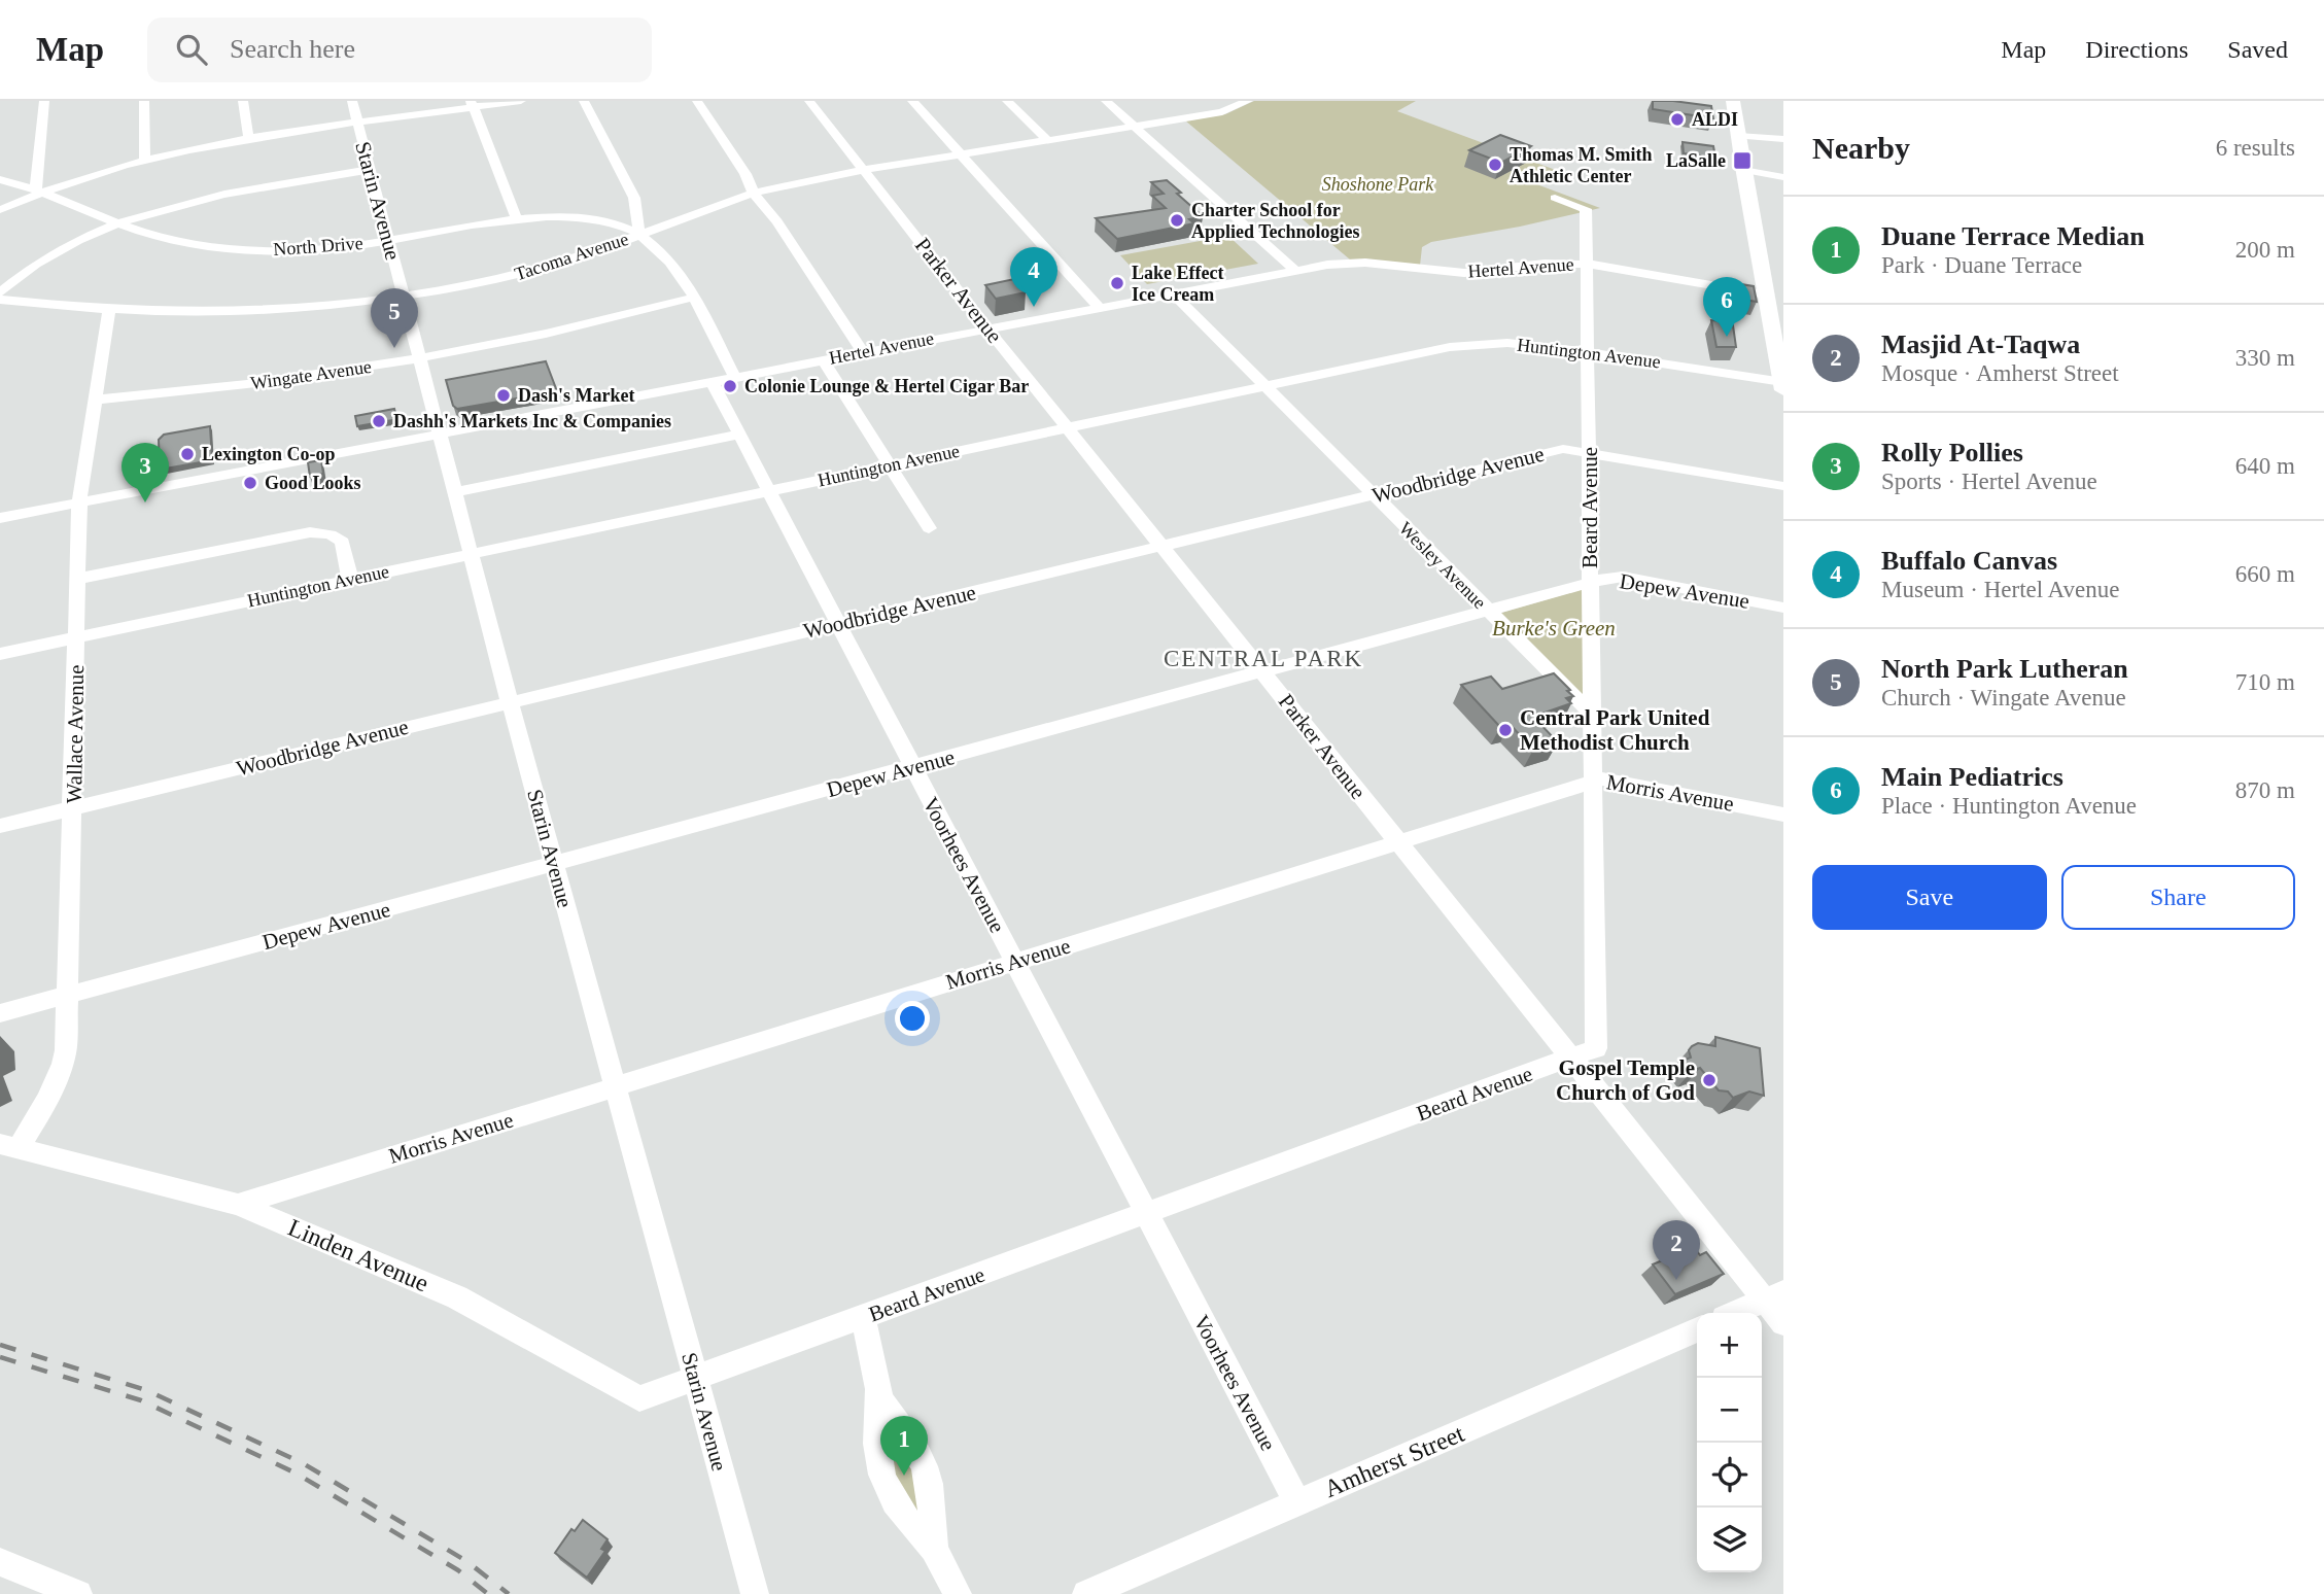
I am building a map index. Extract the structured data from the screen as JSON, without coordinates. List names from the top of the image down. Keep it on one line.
{"streets":{"street":["Starin Avenue","North Drive","Tacoma Avenue","Hertel Avenue","Parker Avenue","Huntington Avenue","Wingate Avenue","Woodbridge Avenue","Beard Avenue","Wesley Avenue","Depew Avenue","Wallace Avenue","Morris Avenue","Voorhees Avenue","Linden Avenue","Amherst Street"]},"crossings":[["Starin Avenue","North Drive"],["Starin Avenue","Tacoma Avenue"],["Starin Avenue","Hertel Avenue"],["Starin Avenue","Huntington Avenue"],["Starin Avenue","Wingate Avenue"],["Starin Avenue","Woodbridge Avenue"],["Starin Avenue","Beard Avenue"],["Starin Avenue","Depew Avenue"],["Starin Avenue","Morris Avenue"],["Starin Avenue","Linden Avenue"],["North Drive","Tacoma Avenue"],["Tacoma Avenue","Parker Avenue"],["Tacoma Avenue","Wallace Avenue"],["Hertel Avenue","Parker Avenue"],["Hertel Avenue","Beard Avenue"],["Hertel Avenue","Wesley Avenue"],["Hertel Avenue","Wallace Avenue"],["Hertel Avenue","Voorhees Avenue"],["Parker Avenue","Huntington Avenue"],["Parker Avenue","Woodbridge Avenue"],["Parker Avenue","Beard Avenue"],["Parker Avenue","Depew Avenue"],["Parker Avenue","Morris Avenue"],["Huntington Avenue","Beard Avenue"],["Huntington Avenue","Wesley Avenue"],["Huntington Avenue","Wallace Avenue"],["Huntington Avenue","Voorhees Avenue"],["Wingate Avenue","Wallace Avenue"],["Woodbridge Avenue","Beard Avenue"],["Woodbridge Avenue","Wesley Avenue"],["Woodbridge Avenue","Wallace Avenue"],["Woodbridge Avenue","Voorhees Avenue"],["Beard Avenue","Wesley Avenue"],["Beard Avenue","Depew Avenue"],["Beard Avenue","Morris Avenue"],["Beard Avenue","Voorhees Avenue"],["Beard Avenue","Linden Avenue"],["Wesley Avenue","Depew Avenue"],["Depew Avenue","Wallace Avenue"],["Depew Avenue","Voorhees Avenue"],["Wallace Avenue","Linden Avenue"],["Morris Avenue","Voorhees Avenue"],["Morris Avenue","Linden Avenue"],["Voorhees Avenue","Amherst Street"]],"districts":["CENTRAL PARK"],"parks":["Shoshone Park","Burke's Green"],"places":{"other":["ALDI","Thomas M. Smith Athletic Center","Charter School for Applied Technologies","Lake Effect Ice Cream","Colonie Lounge & Hertel Cigar Bar","Dash's Market","Dashh's Markets Inc & Companies","Lexington Co-op","Good Looks","Central Park United Methodist Church","Gospel Temple Church of God"],"transit":["LaSalle"]},"page":{"header":"Map","search":"Search here","nav":["Map","Directions","Saved"],"heading":["Nearby","6 results"],"list":[{"mark":"1","name":"Duane Terrace Median","note":"Park · Duane Terrace","value":"200 m"},{"mark":"2","name":"Masjid At-Taqwa","note":"Mosque · Amherst Street","value":"330 m"},{"mark":"3","name":"Rolly Pollies","note":"Sports · Hertel Avenue","value":"640 m"},{"mark":"4","name":"Buffalo Canvas","note":"Museum · Hertel Avenue","value":"660 m"},{"mark":"5","name":"North Park Lutheran","note":"Church · Wingate Avenue","value":"710 m"},{"mark":"6","name":"Main Pediatrics","note":"Place · Huntington Avenue","value":"870 m"}],"pins":["4","6","5","3","2","1"],"buttons":["Save","Share"],"map_buttons":["+","−"]}}
